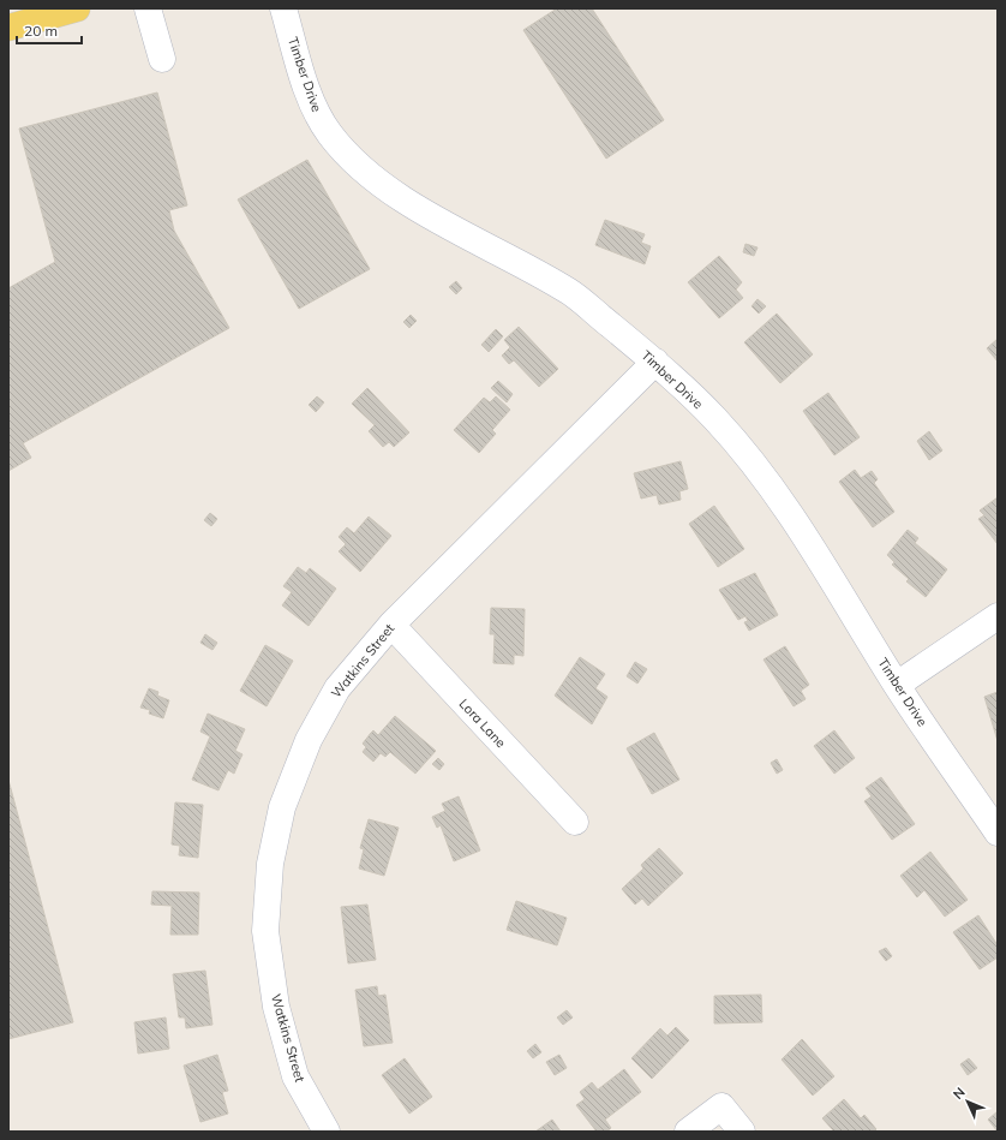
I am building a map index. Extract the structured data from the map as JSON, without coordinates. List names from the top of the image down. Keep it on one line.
{"streets":{"street":["Timber Drive","Watkins Street","Lora Lane"]},"crossings":[["Timber Drive","Watkins Street"],["Watkins Street","Lora Lane"]],"scale_bar":"20 m","north":"top left"}
